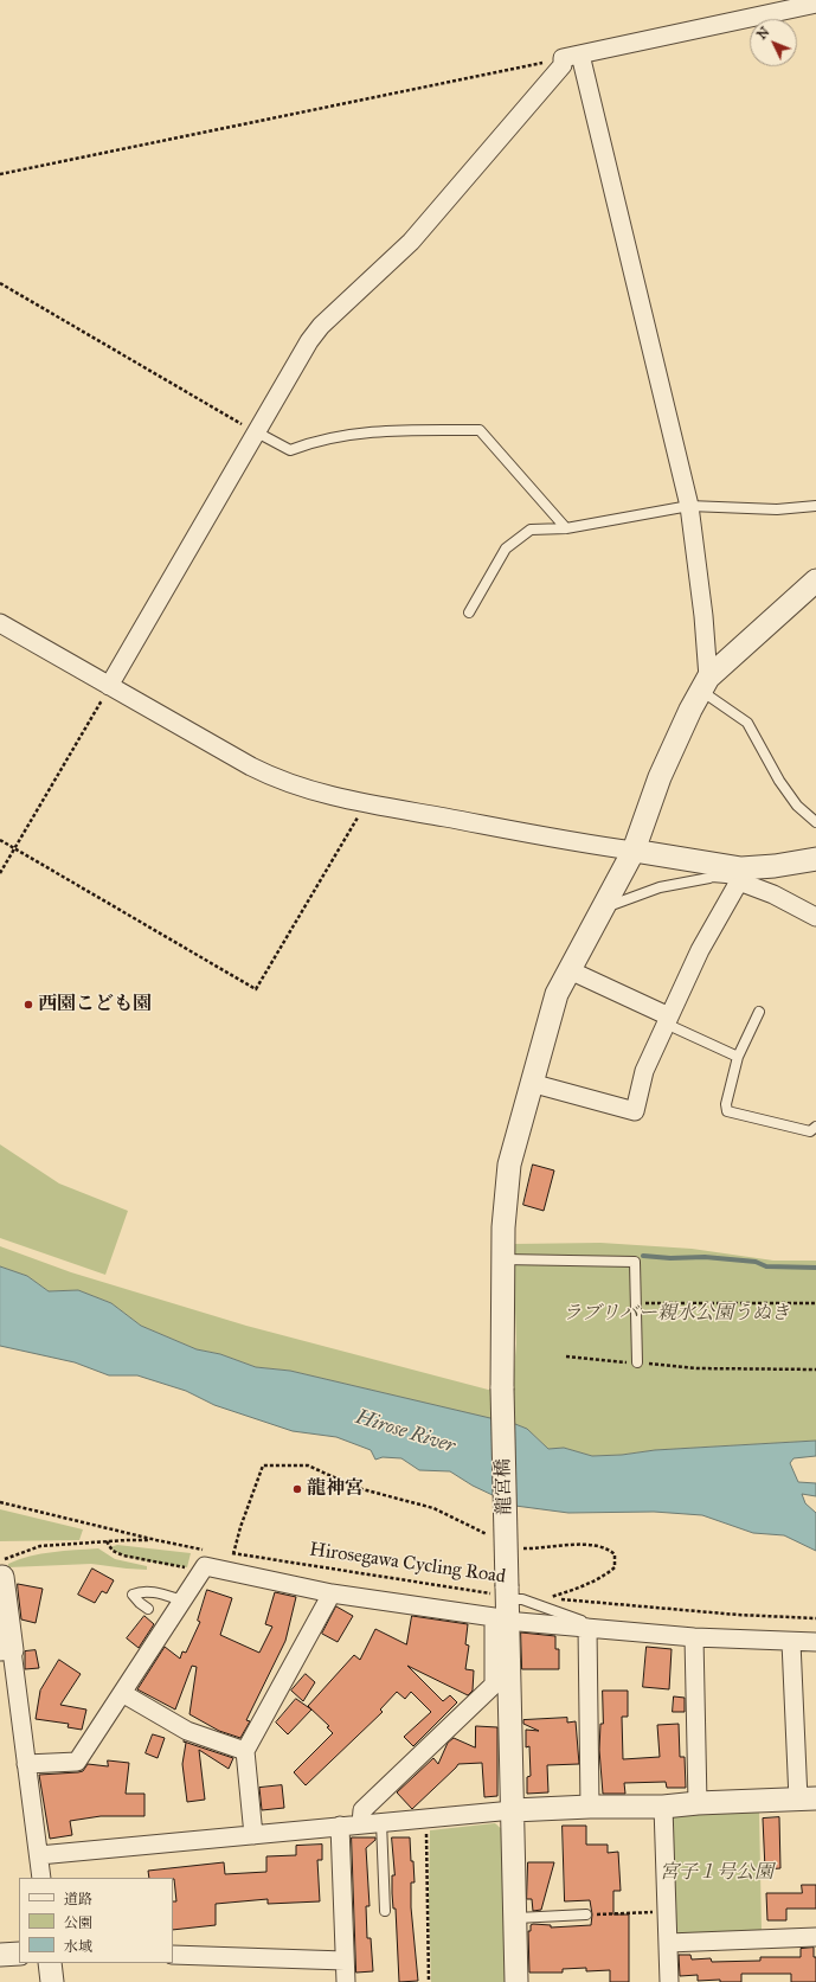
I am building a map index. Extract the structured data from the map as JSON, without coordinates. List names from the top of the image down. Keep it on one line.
{"streets":{"street":["龍宮橋"],"path":["Hirosegawa Cycling Road"]},"crossings":[["龍宮橋","Hirosegawa Cycling Road"]],"water":["Hirose River"],"parks":["ラブリバー親水公園うぬき","宮子１号公園"],"places":["西園こども園","龍神宮"],"legend":["道路","公園","水域"],"north":"top left"}
